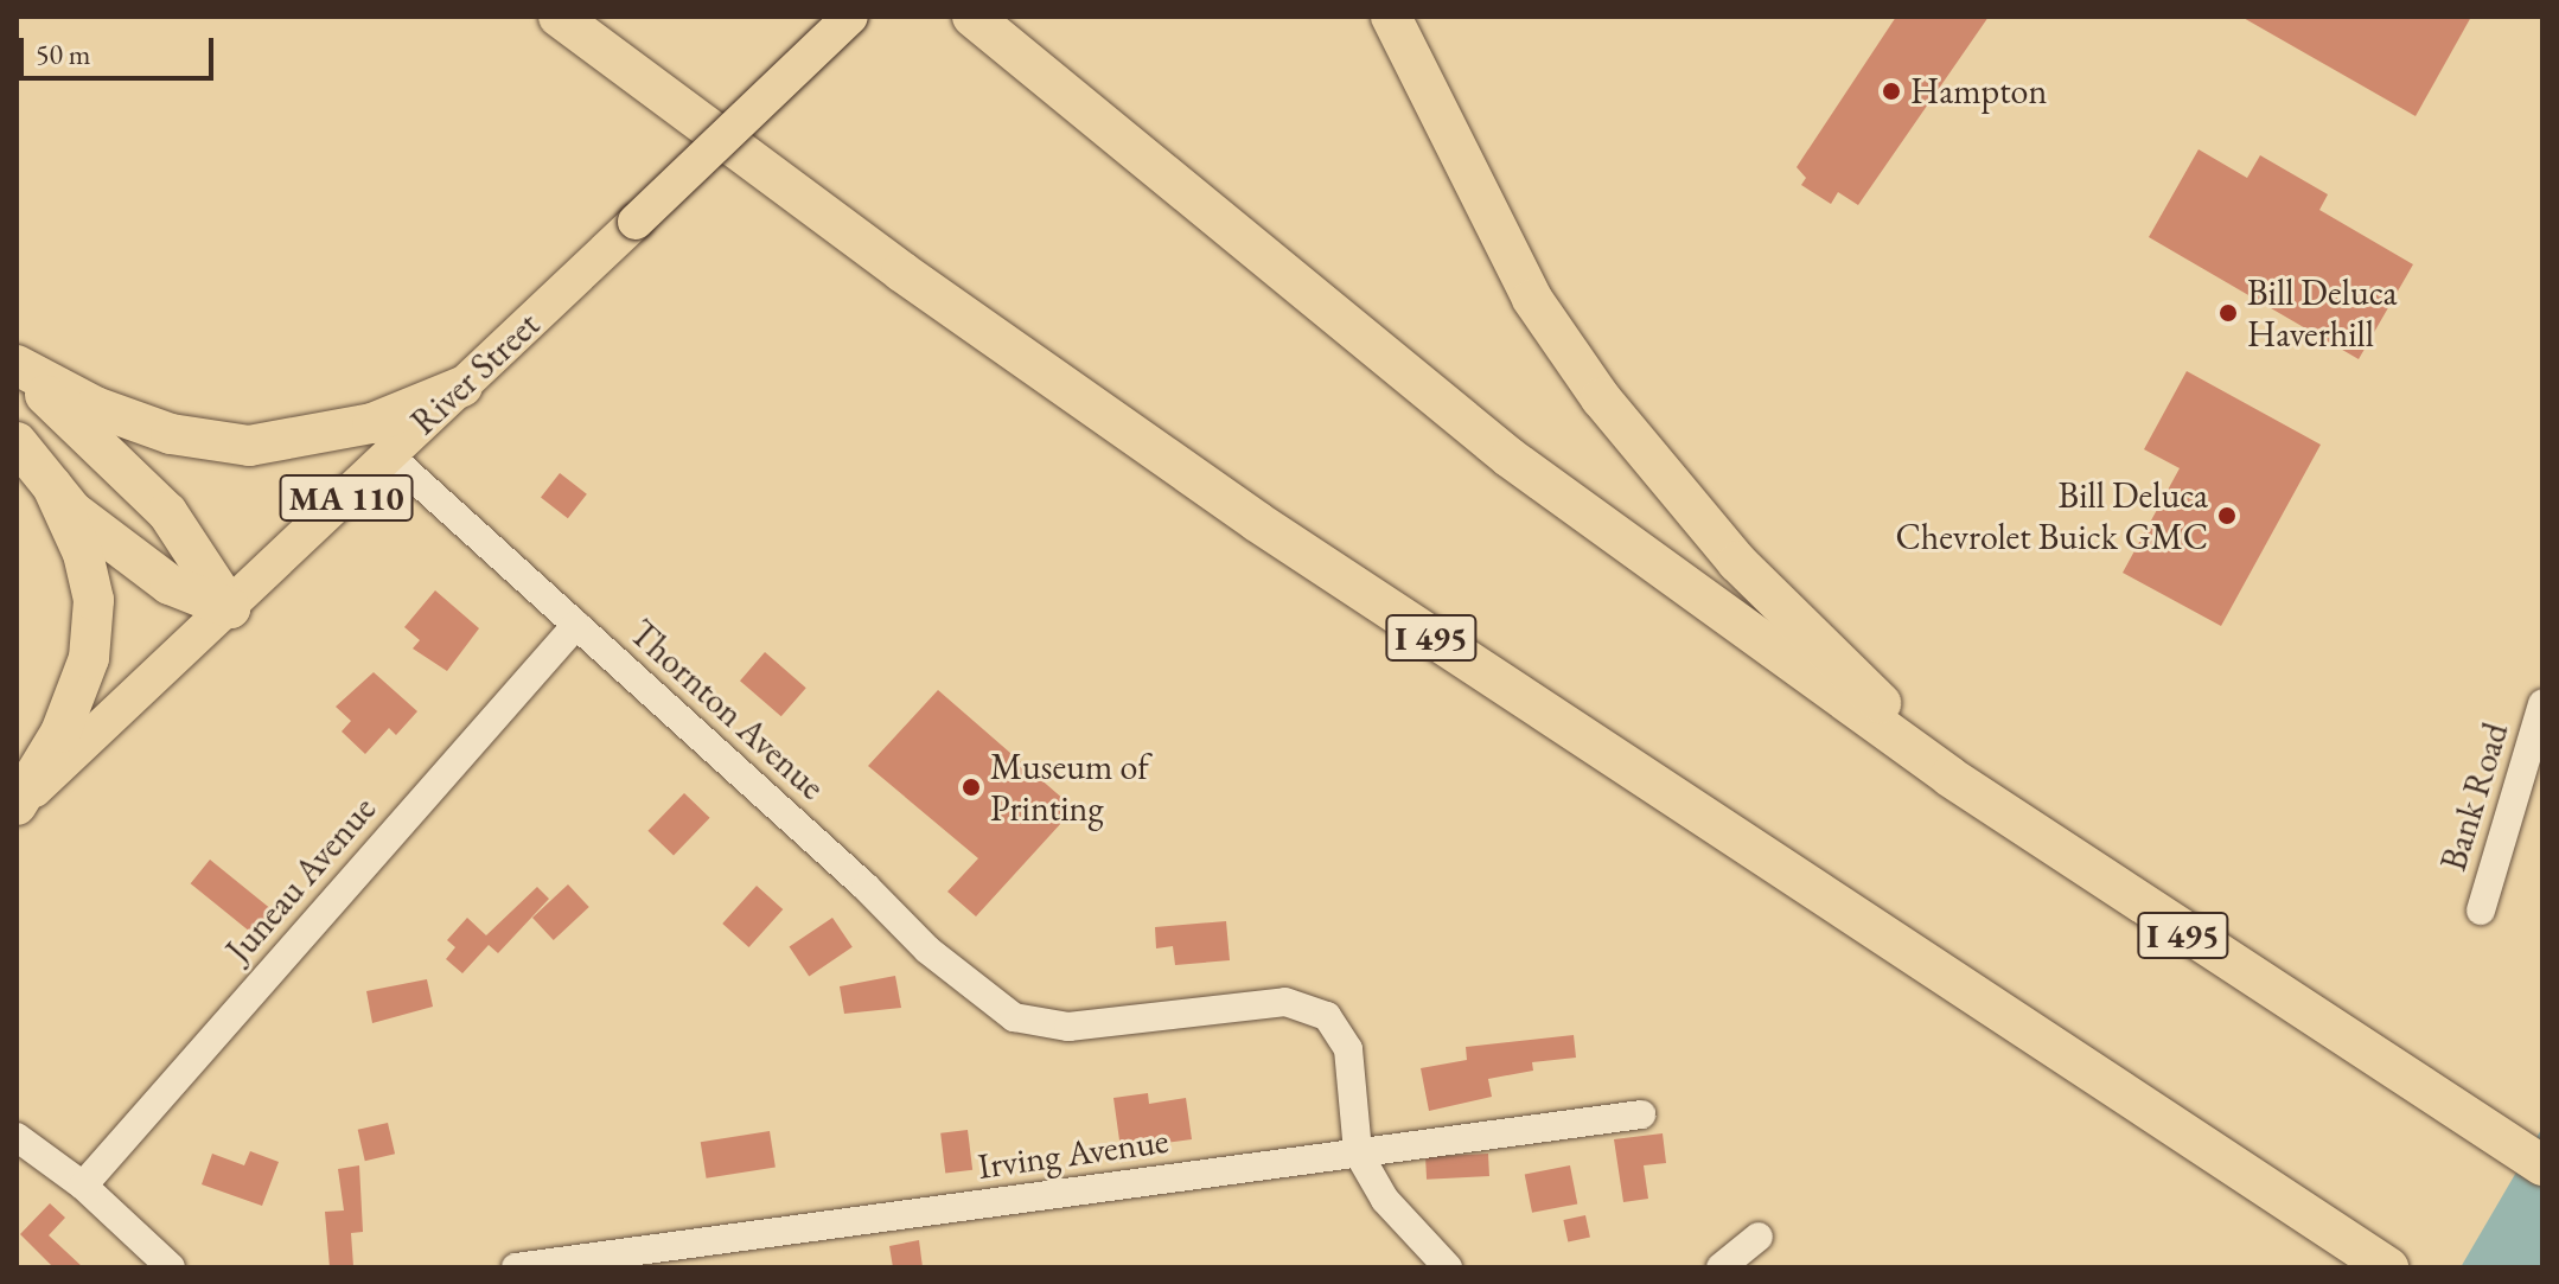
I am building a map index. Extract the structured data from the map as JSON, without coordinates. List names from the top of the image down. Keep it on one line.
{"streets":{"highway":["I 495"],"main road":["River Street","MA 110"],"street":["Thornton Avenue","Bank Road","Juneau Avenue","Irving Avenue"]},"crossings":[["River Street","Thornton Avenue"],["Thornton Avenue","Juneau Avenue"],["Thornton Avenue","Irving Avenue"]],"places":["Hampton","Bill Deluca Haverhill","Bill Deluca Chevrolet Buick GMC","Museum of Printing"],"scale_bar":"50 m"}
